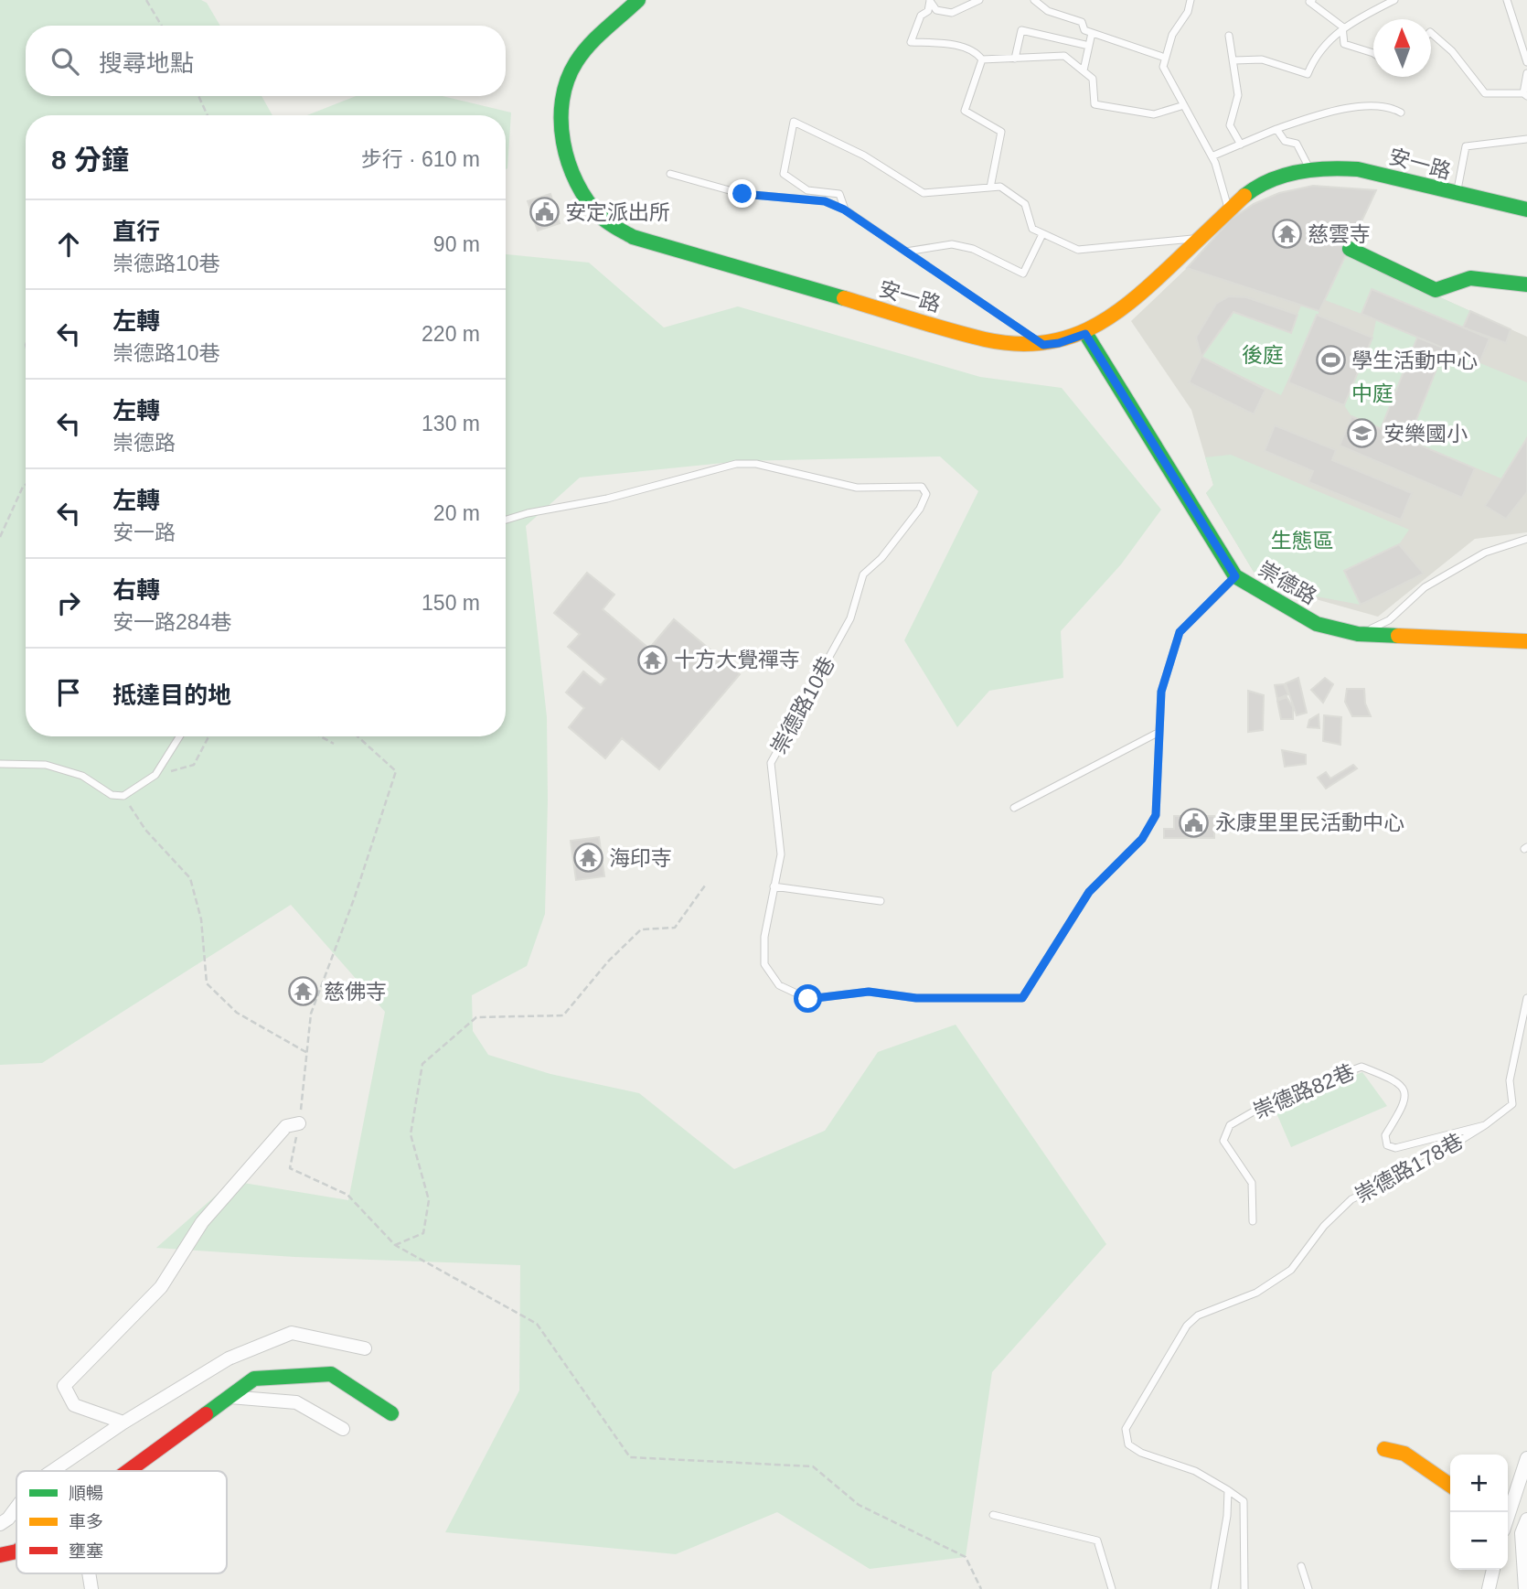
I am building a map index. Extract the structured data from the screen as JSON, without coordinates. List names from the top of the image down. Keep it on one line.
{"streets":{"street":["安一路","崇德路"],"lane":["崇德路10巷","崇德路82巷","崇德路178巷"]},"crossings":[["安一路","崇德路"],["崇德路","崇德路10巷"],["崇德路82巷","崇德路178巷"]],"parks":["後庭","中庭","生態區"],"places":{"public building":["安定派出所","永康里里民活動中心"],"temple":["慈雲寺","十方大覺禪寺","海印寺","慈佛寺"],"sports":["學生活動中心"],"school or university":["安樂國小"]},"legend":["順暢","車多","壅塞"],"north":"top","page":{"search":"搜尋地點","heading":["8 分鐘","步行 · 610 m"],"list":[["直行","崇德路10巷","90 m"],["左轉","崇德路10巷","220 m"],["左轉","崇德路","130 m"],["左轉","安一路","20 m"],["右轉","安一路284巷","150 m"],"抵達目的地"],"map_buttons":["+","−"]}}
